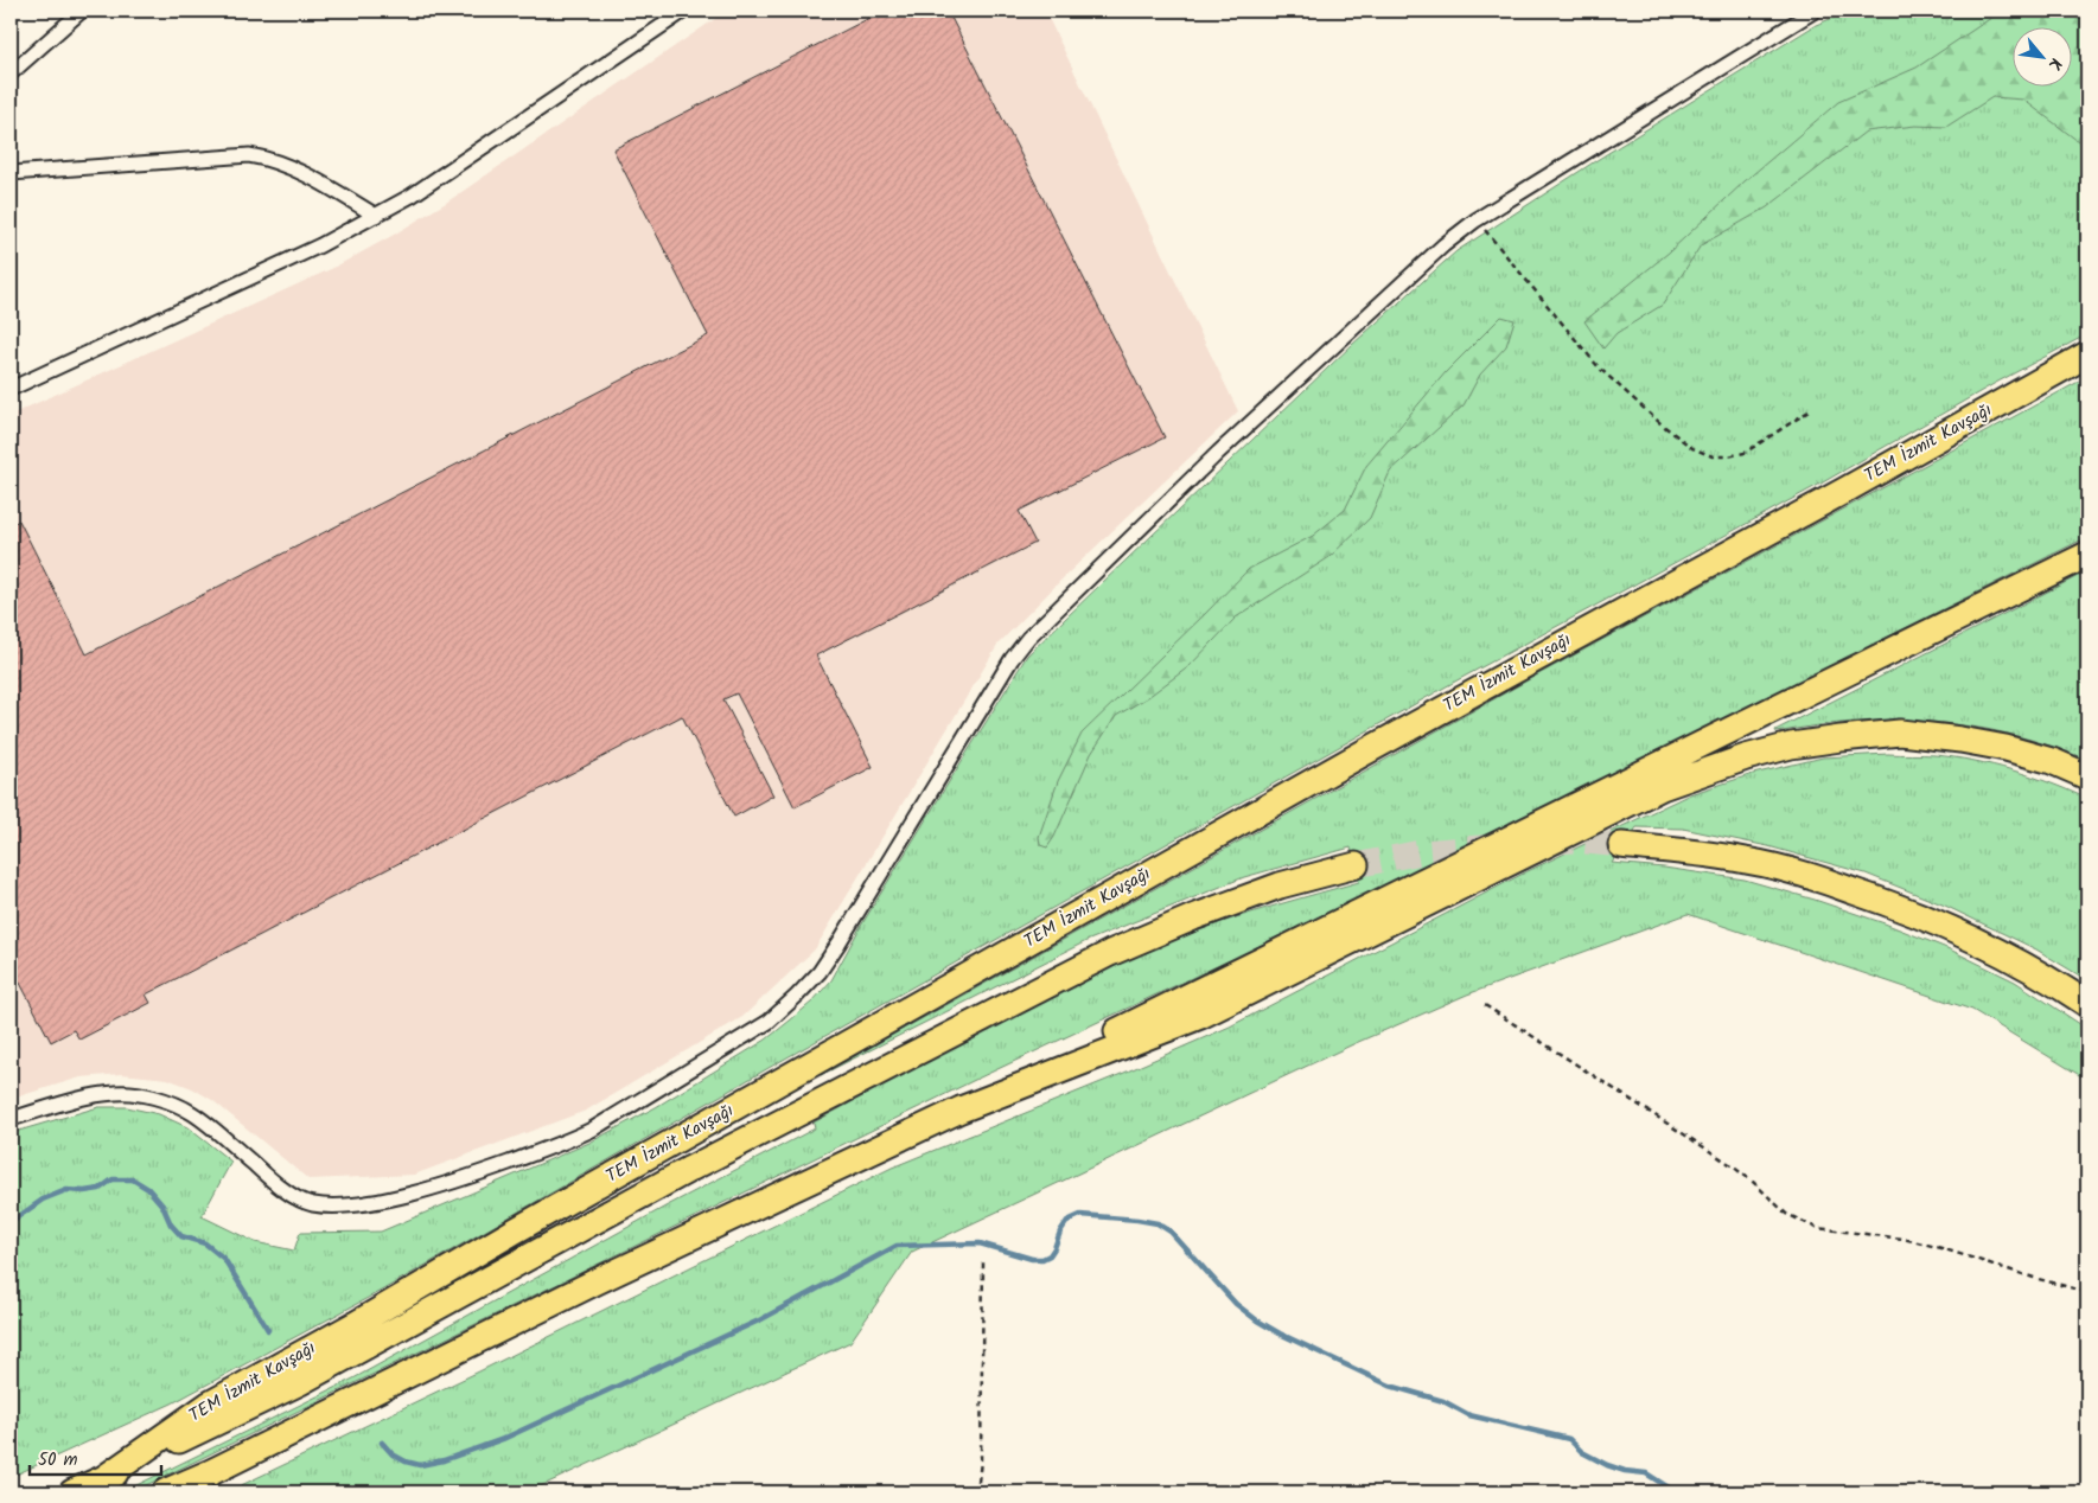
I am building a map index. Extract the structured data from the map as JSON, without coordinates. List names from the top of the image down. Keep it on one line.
{"streets":{"highway":["TEM İzmit Kavşağı"]},"scale_bar":"50 m","north":"bottom right"}
